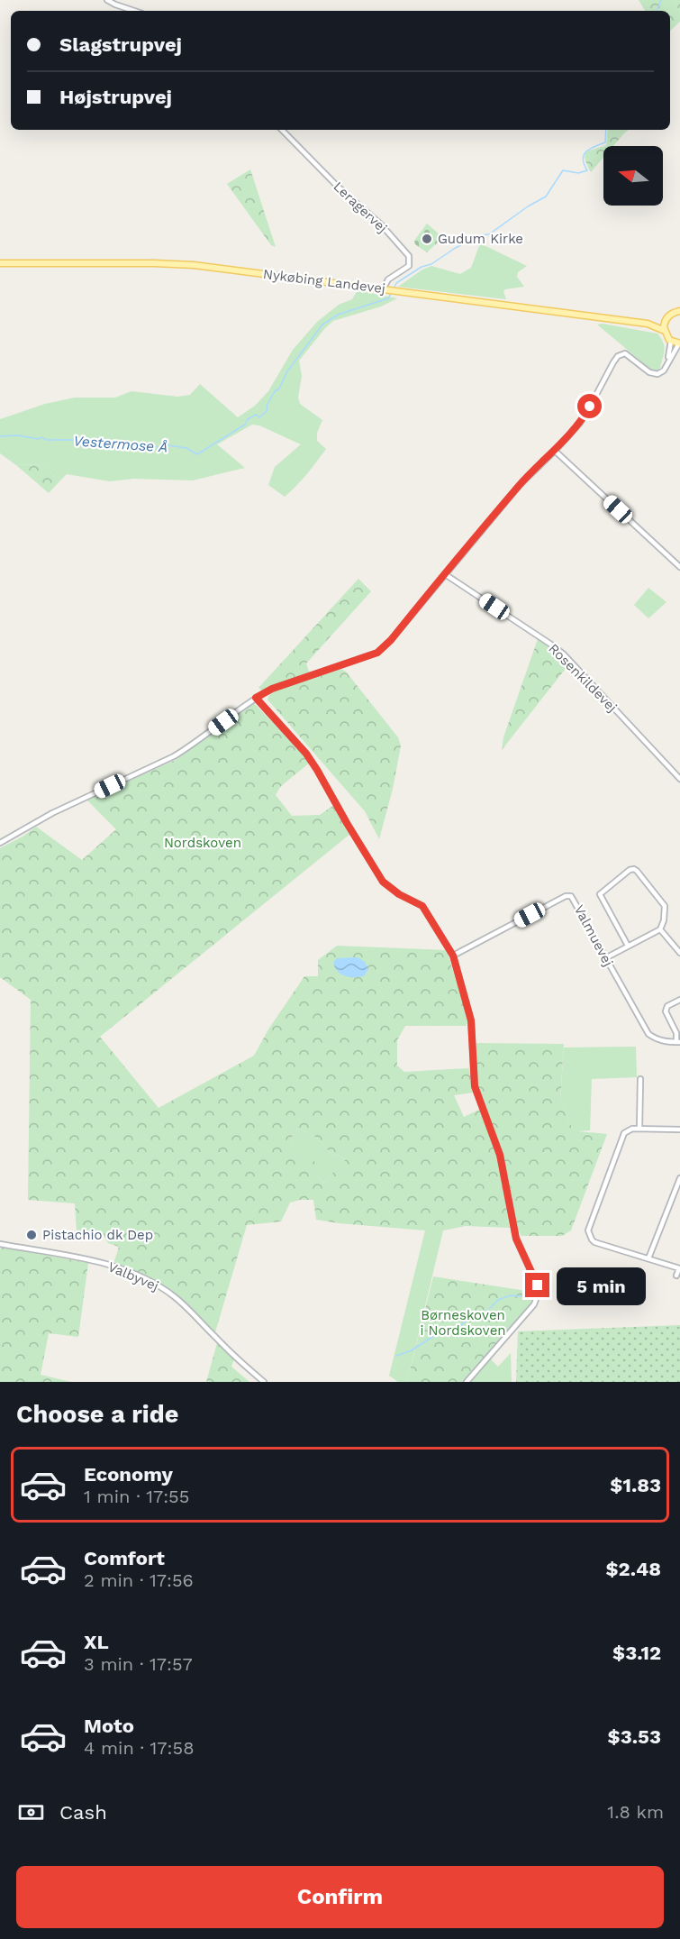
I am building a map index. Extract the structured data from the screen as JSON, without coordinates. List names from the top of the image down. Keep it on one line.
{"streets":{"main road":["Nykøbing Landevej"],"street":["Leragervej","Rosenkildevej","Valmuevej","Valbyvej"]},"crossings":[["Leragervej","Nykøbing Landevej"]],"water":["Vestermose Å"],"parks":["Nordskoven","Børneskoven i Nordskoven"],"places":["Gudum Kirke","Pistachio dk Dep"],"north":"left","page":{"banner":["Slagstrupvej","Højstrupvej"],"bubble":"5 min","heading":"Choose a ride","list":[{"name":"Economy","note":"1 min · 17:55","value":"$1.83"},{"name":"Comfort","note":"2 min · 17:56","value":"$2.48"},{"name":"XL","note":"3 min · 17:57","value":"$3.12"},{"name":"Moto","note":"4 min · 17:58","value":"$3.53"}],"pay":["Cash","1.8 km"],"buttons":"Confirm"}}
